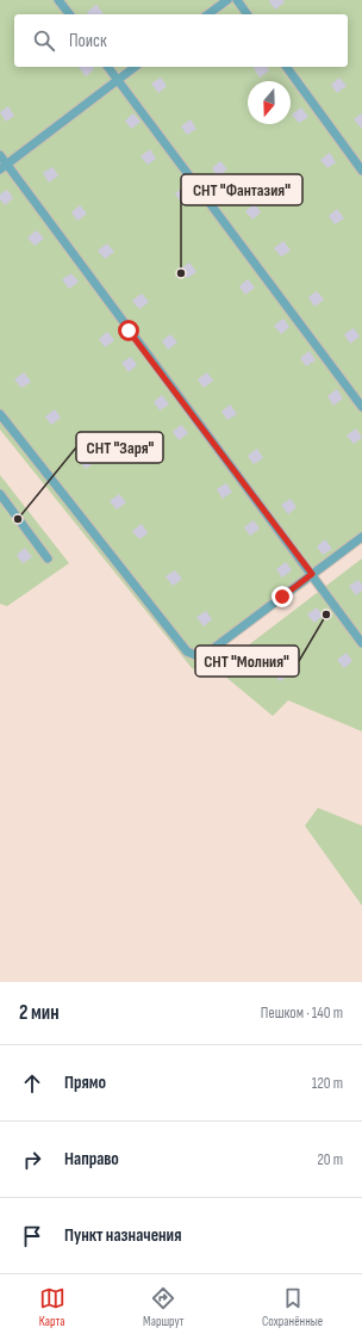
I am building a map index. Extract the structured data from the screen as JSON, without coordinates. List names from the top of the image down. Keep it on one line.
{"places":["СНТ \"Фантазия\"","СНТ \"Заря\"","СНТ \"Молния\""],"north":"bottom","page":{"search":"Поиск","heading":["2 мин","Пешком · 140 m"],"list":[["Прямо","120 m"],["Направо","20 m"],"Пункт назначения"],"nav":["Карта","Маршрут","Сохранённые"]}}
